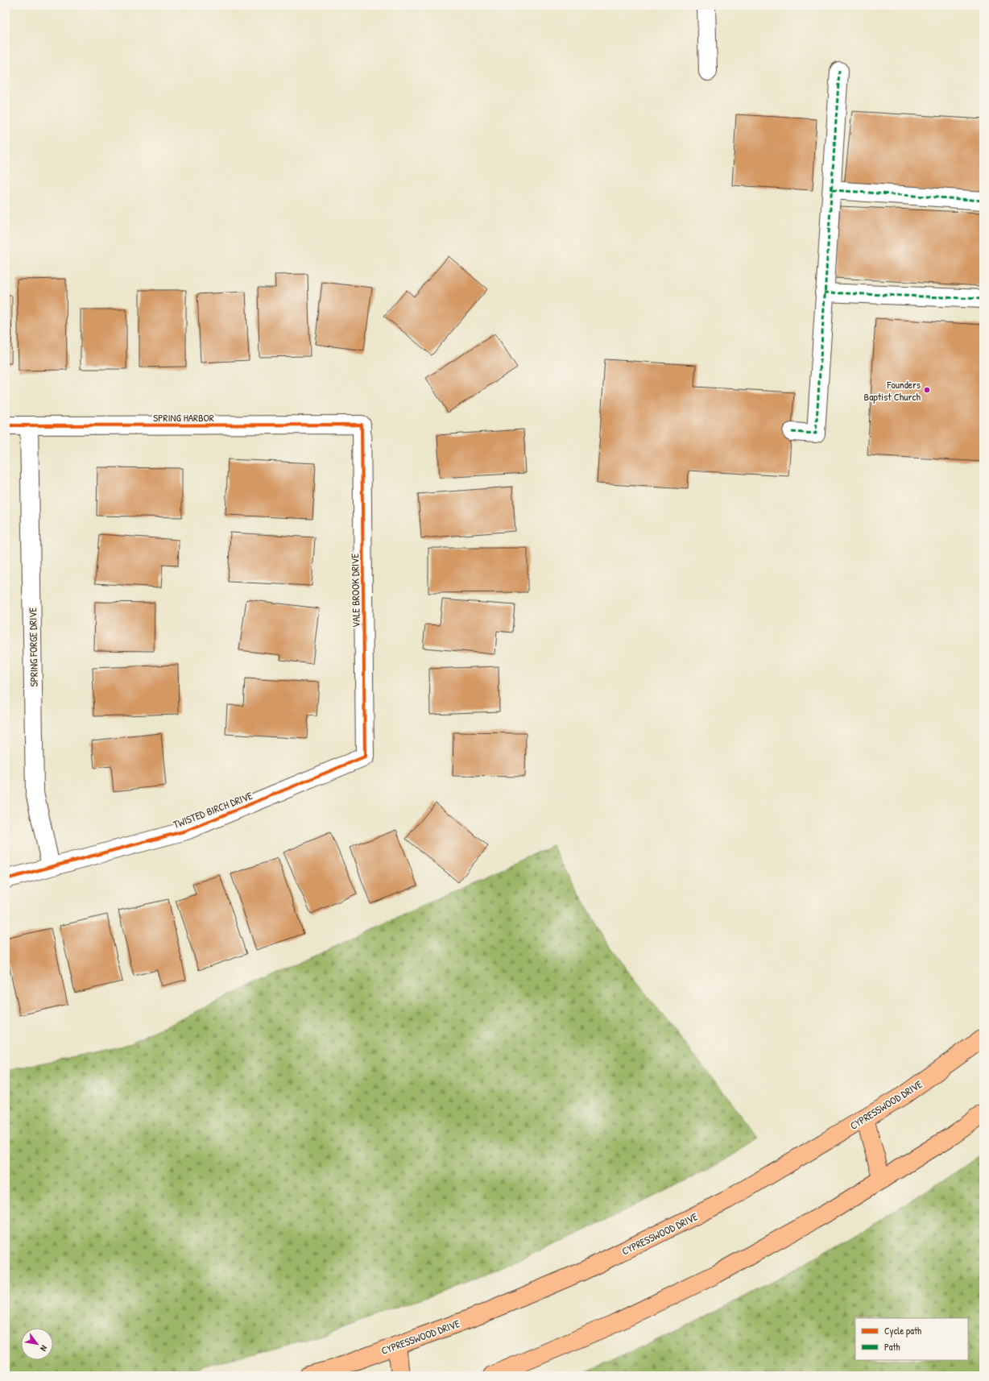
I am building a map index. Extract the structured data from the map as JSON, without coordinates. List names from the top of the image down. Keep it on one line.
{"streets":{"main road":["CYPRESSWOOD DRIVE"],"street":["SPRING HARBOR","VALE BROOK DRIVE","SPRING FORGE DRIVE","TWISTED BIRCH DRIVE"]},"crossings":[["SPRING HARBOR","VALE BROOK DRIVE"],["SPRING HARBOR","SPRING FORGE DRIVE"],["VALE BROOK DRIVE","TWISTED BIRCH DRIVE"],["SPRING FORGE DRIVE","TWISTED BIRCH DRIVE"]],"places":["Founders Baptist Church"],"legend":["Cycle path","Path"],"north":"bottom right"}
